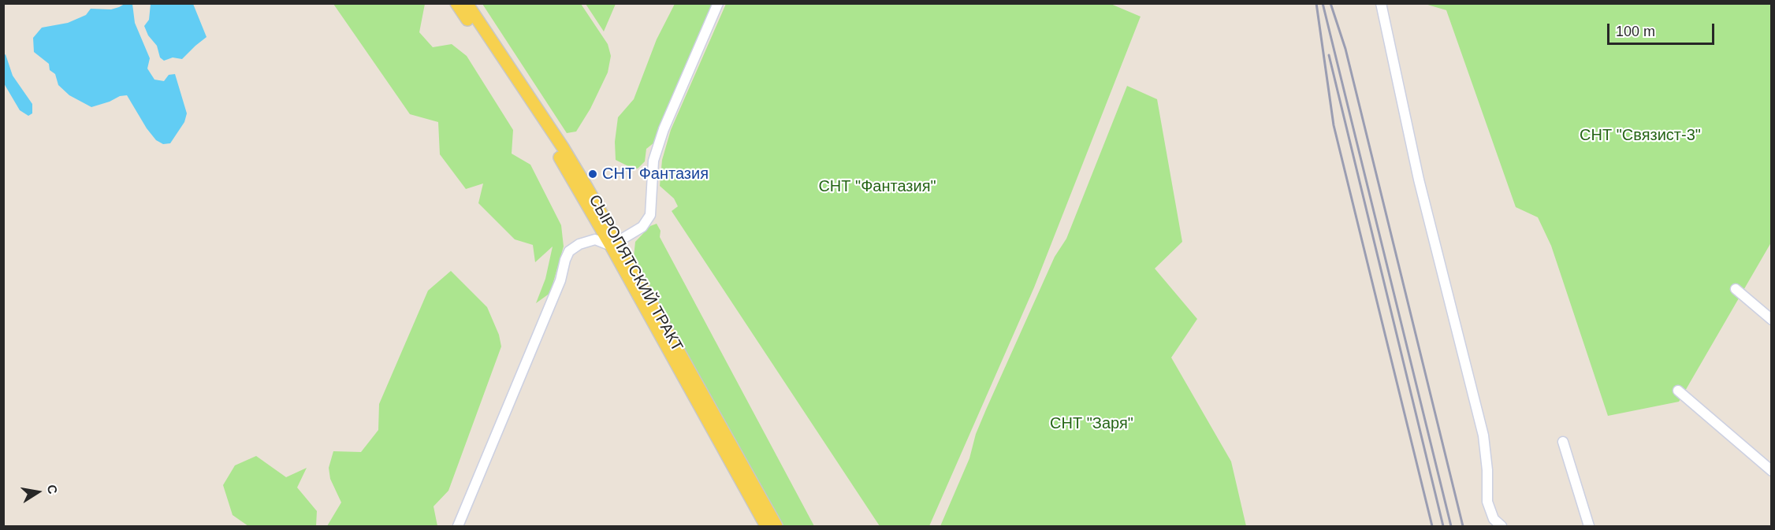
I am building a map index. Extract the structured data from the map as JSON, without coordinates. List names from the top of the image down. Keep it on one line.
{"streets":{"main road":["СЫРОПЯТСКИЙ ТРАКТ"]},"parks":["СНТ \"Связист-3\"","СНТ \"Фантазия\"","СНТ \"Заря\""],"places":["СНТ Фантазия"],"scale_bar":"100 m","north":"right"}
